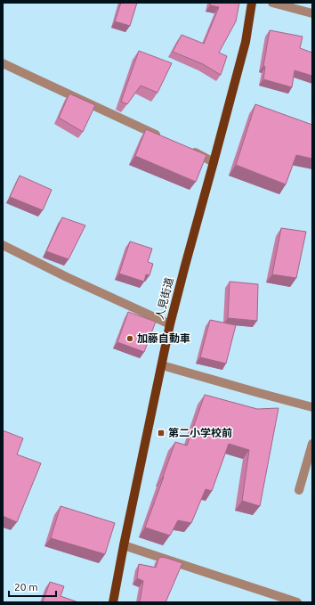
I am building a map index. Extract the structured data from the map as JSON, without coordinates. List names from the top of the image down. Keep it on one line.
{"streets":{"main road":["人見街道"]},"places":{"other":["加藤自動車"],"transit":["第二小学校前"]},"scale_bar":"20 m"}
